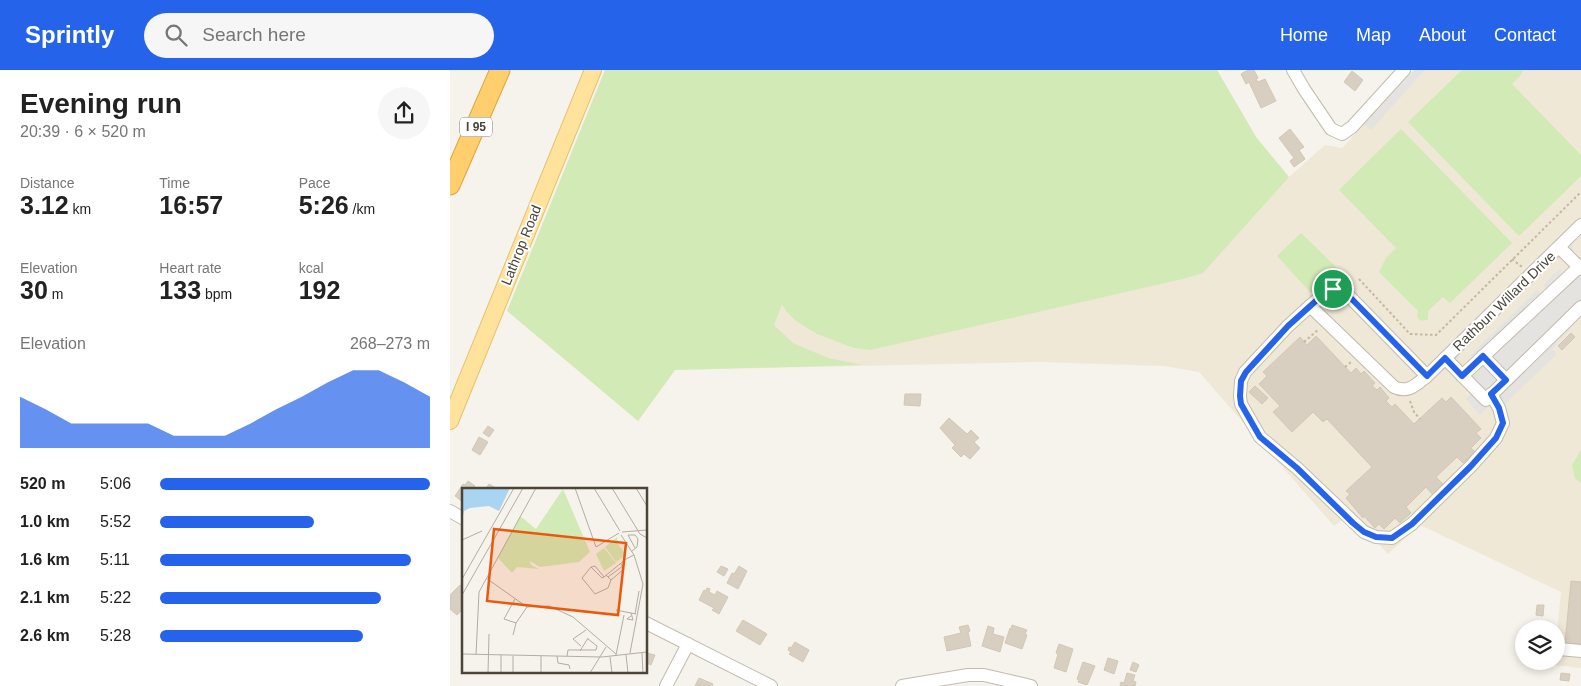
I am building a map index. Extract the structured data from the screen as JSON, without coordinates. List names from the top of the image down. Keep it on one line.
{"streets":{"highway":["I 95"],"main road":["Lathrop Road"],"street":["Rathbun Willard Drive"]},"page":{"header":"Sprintly","search":"Search here","nav":["Home","Map","About","Contact"],"heading":["Evening run","20:39 · 6 × 520 m"],"stats":[["Distance","3.12 km"],["Time","16:57"],["Pace","5:26 /km"],["Elevation","30 m"],["Heart rate","133 bpm"],["kcal","192"]],"chart":["Elevation","268–273 m"],"list":[{"name":"520 m","note":"5:06"},{"name":"1.0 km","note":"5:52"},{"name":"1.6 km","note":"5:11"},{"name":"2.1 km","note":"5:22"},{"name":"2.6 km","note":"5:28"}]}}
